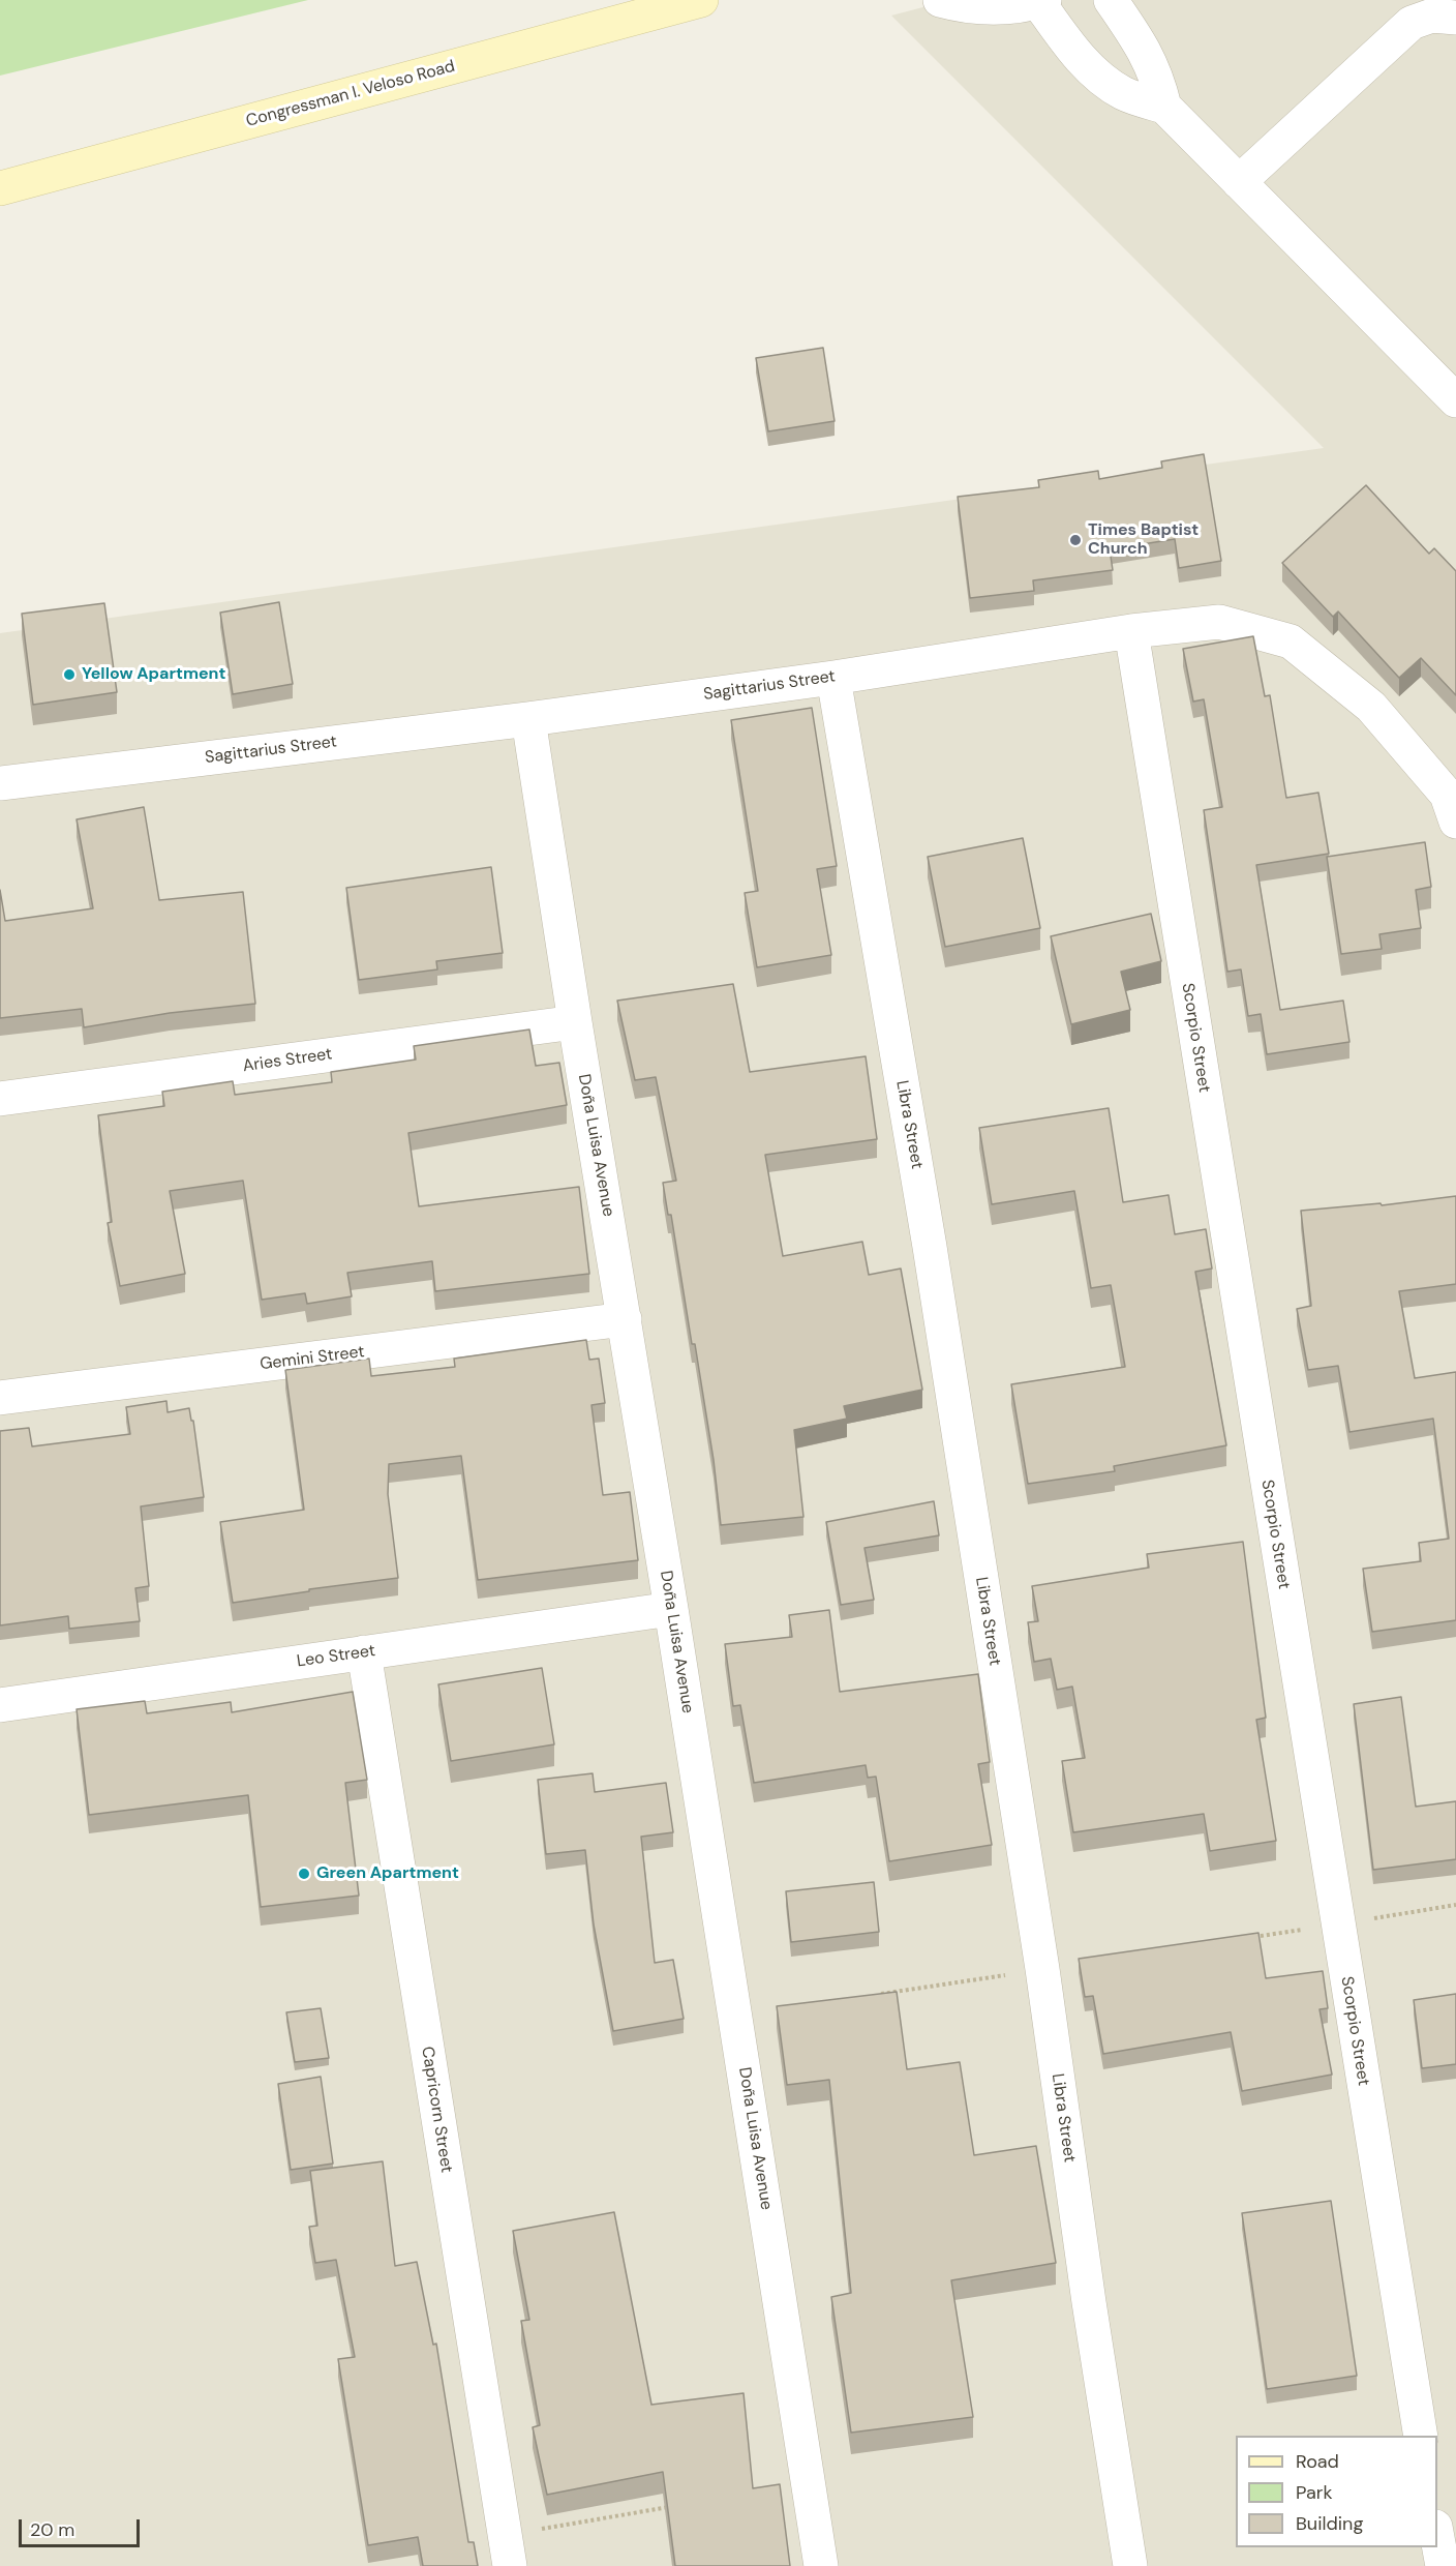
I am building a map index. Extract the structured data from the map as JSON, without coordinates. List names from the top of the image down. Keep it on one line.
{"streets":{"main road":["Congressman I. Veloso Road"],"street":["Sagittarius Street","Scorpio Street","Aries Street","Libra Street","Doña Luisa Avenue","Gemini Street","Leo Street","Capricorn Street"]},"crossings":[["Sagittarius Street","Scorpio Street"],["Sagittarius Street","Libra Street"],["Sagittarius Street","Doña Luisa Avenue"],["Aries Street","Doña Luisa Avenue"],["Doña Luisa Avenue","Gemini Street"],["Doña Luisa Avenue","Leo Street"],["Leo Street","Capricorn Street"]],"places":["Times Baptist Church","Yellow Apartment","Green Apartment"],"legend":["Road","Park","Building"],"scale_bar":"20 m"}
